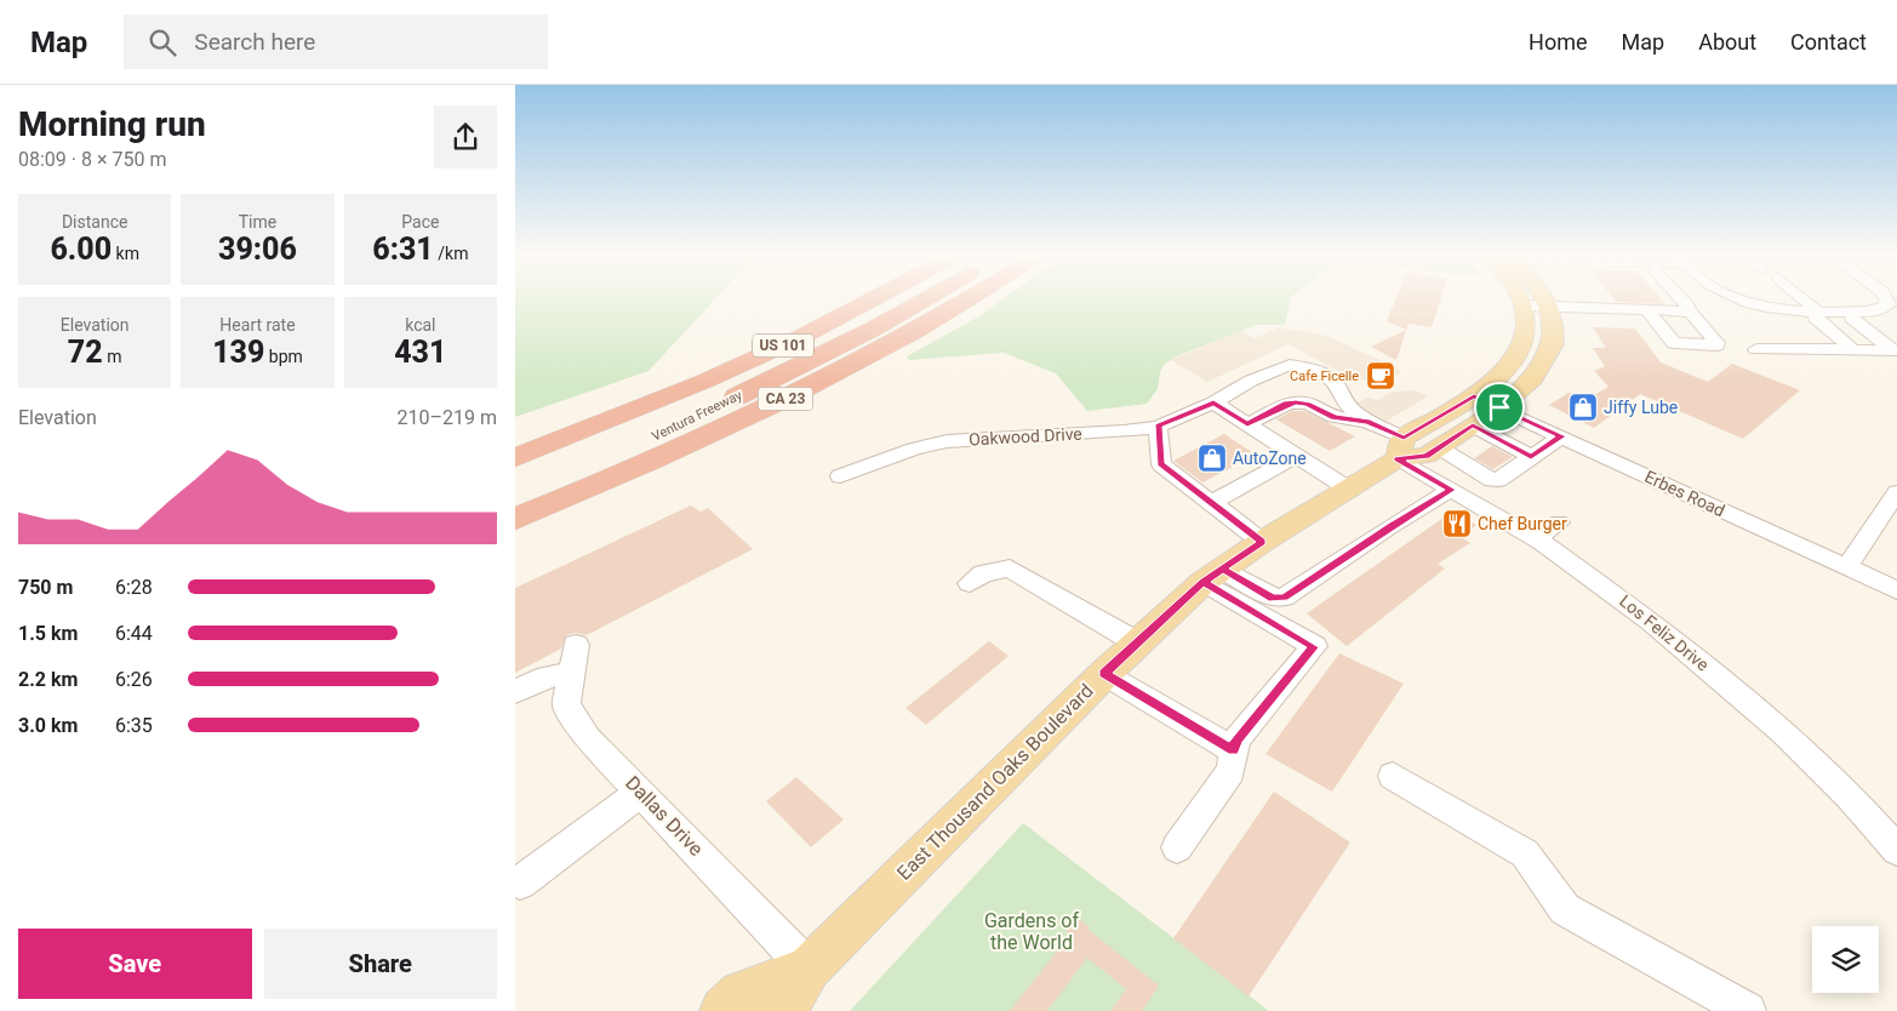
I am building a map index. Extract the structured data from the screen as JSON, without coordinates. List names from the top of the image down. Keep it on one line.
{"streets":{"highway":["US 101","CA 23","Ventura Freeway"],"main road":["East Thousand Oaks Boulevard"],"street":["Oakwood Drive","Erbes Road","Los Feliz Drive","Dallas Drive"]},"crossings":[["Oakwood Drive","Los Feliz Drive"],["Erbes Road","East Thousand Oaks Boulevard"],["Los Feliz Drive","East Thousand Oaks Boulevard"],["East Thousand Oaks Boulevard","Dallas Drive"]],"parks":["Gardens of the World"],"places":{"cafe":["Cafe Ficelle"],"shop":["Jiffy Lube","AutoZone"],"restaurant":["Chef Burger"]},"page":{"header":"Map","search":"Search here","nav":["Home","Map","About","Contact"],"heading":["Morning run","08:09 · 8 × 750 m"],"stats":[["Distance","6.00 km"],["Time","39:06"],["Pace","6:31 /km"],["Elevation","72 m"],["Heart rate","139 bpm"],["kcal","431"]],"chart":["Elevation","210–219 m"],"list":[{"name":"750 m","note":"6:28"},{"name":"1.5 km","note":"6:44"},{"name":"2.2 km","note":"6:26"},{"name":"3.0 km","note":"6:35"}],"buttons":["Save","Share"]}}
